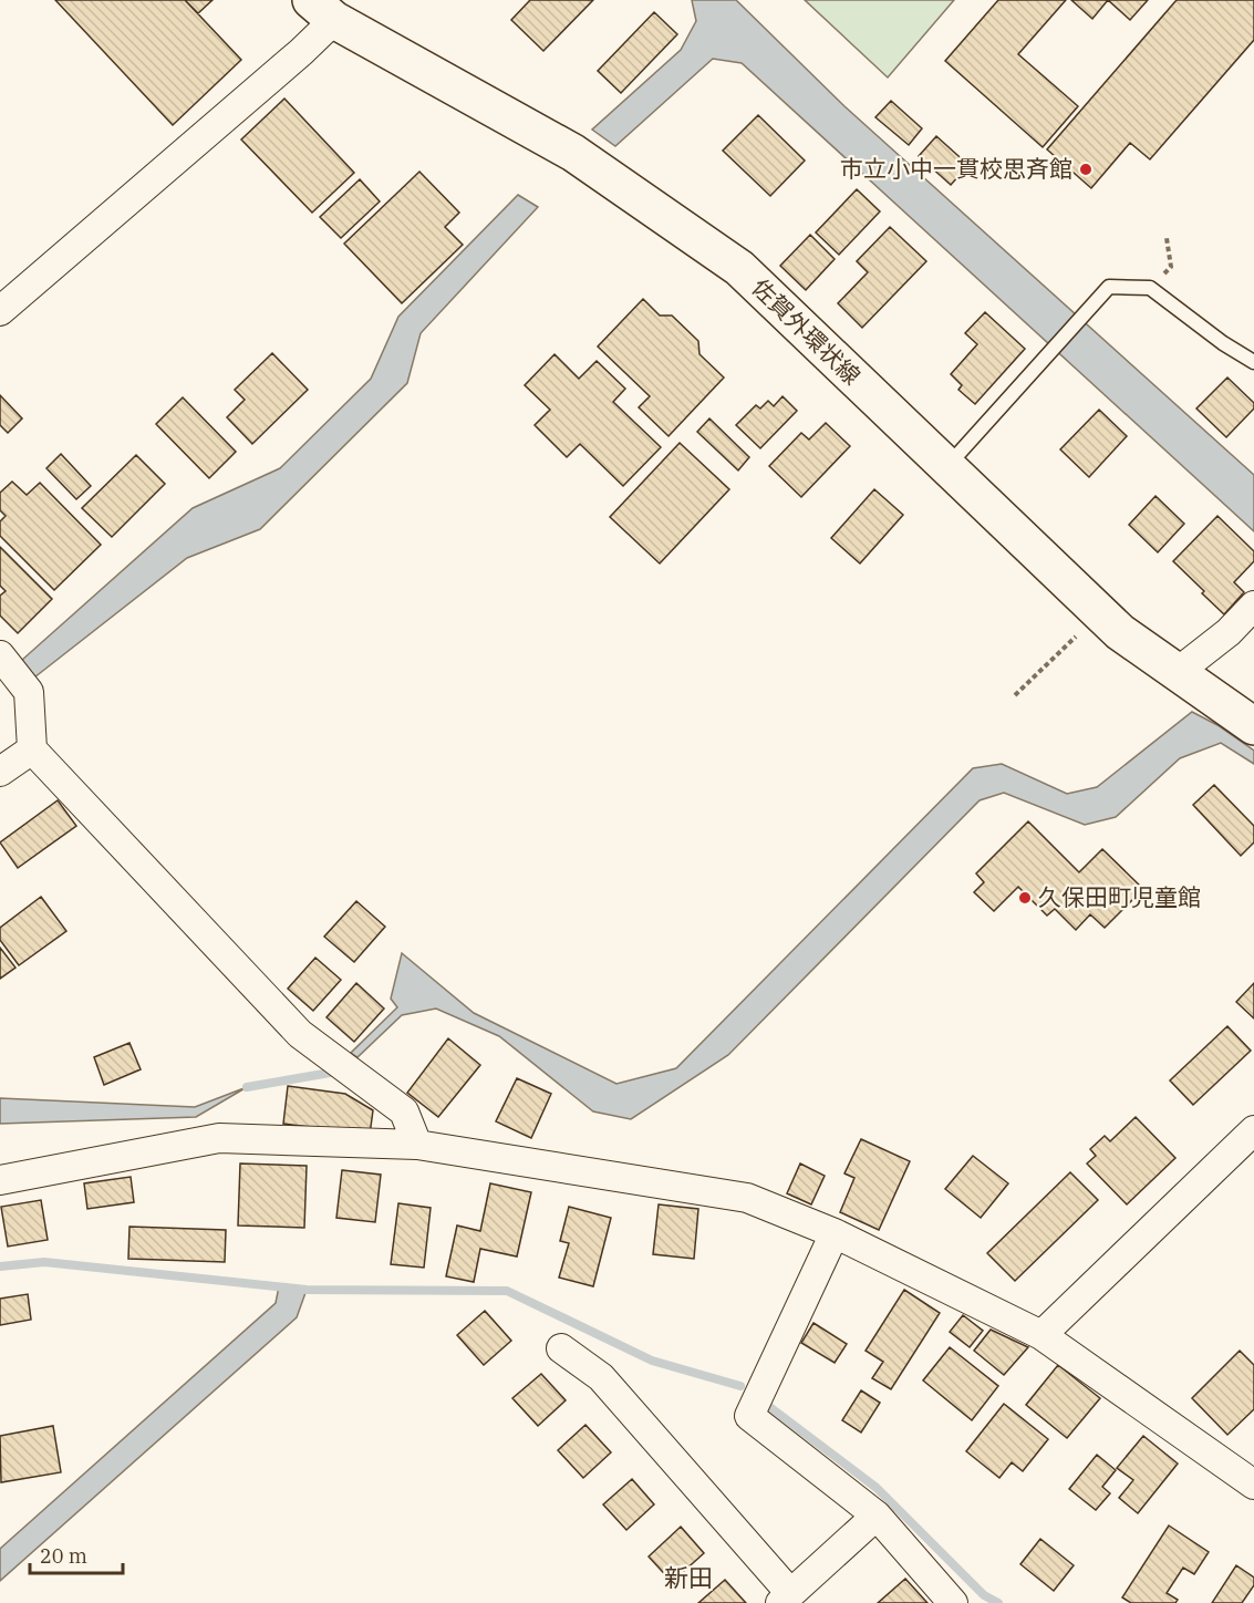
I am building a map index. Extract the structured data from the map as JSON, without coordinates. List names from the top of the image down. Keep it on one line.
{"streets":{"main road":["佐賀外環状線"]},"districts":["新田"],"places":["市立小中一貫校思斉館","久保田町児童館"],"scale_bar":"20 m"}
